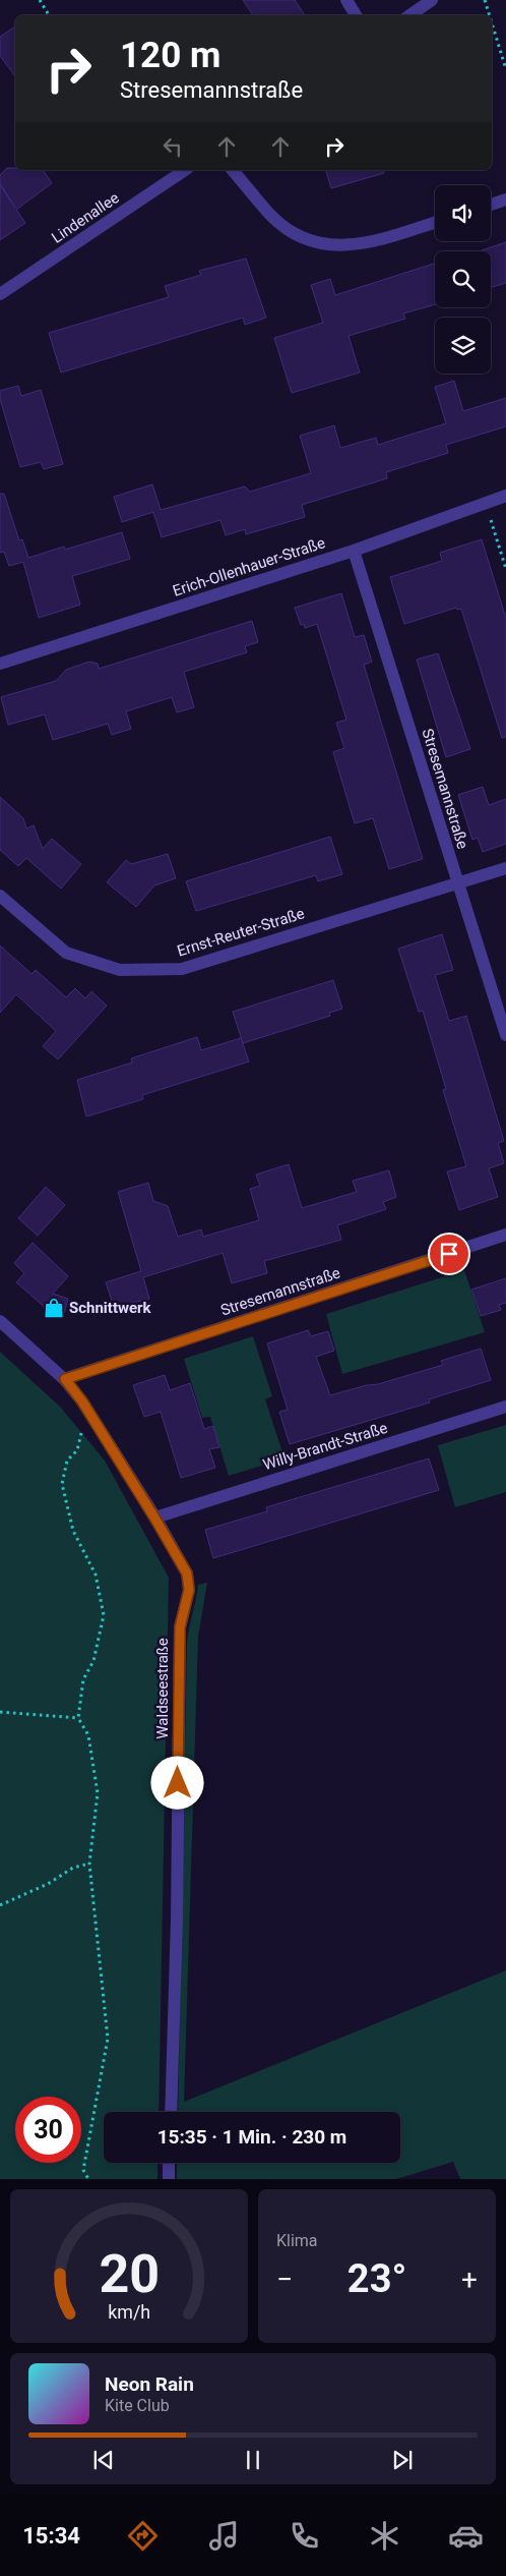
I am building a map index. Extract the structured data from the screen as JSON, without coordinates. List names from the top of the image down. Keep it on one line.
{"streets":{"street":["Lindenallee","Erich-Ollenhauer-Straße","Stresemannstraße","Ernst-Reuter-Straße","Willy-Brandt-Straße","Waldseestraße"]},"crossings":[["Erich-Ollenhauer-Straße","Stresemannstraße"],["Stresemannstraße","Ernst-Reuter-Straße"],["Stresemannstraße","Waldseestraße"],["Willy-Brandt-Straße","Waldseestraße"]],"places":{"shop":["Schnittwerk"]},"page":{"turn":["120 m","Stresemannstraße"],"limit":"30","trip":"15:35 · 1 Min. · 230 m","tile":"Klima","heat":["−","23°","+"],"song":["Neon Rain","Kite Club"],"tabs":"15:34","gauge":["20","km/h"]}}
